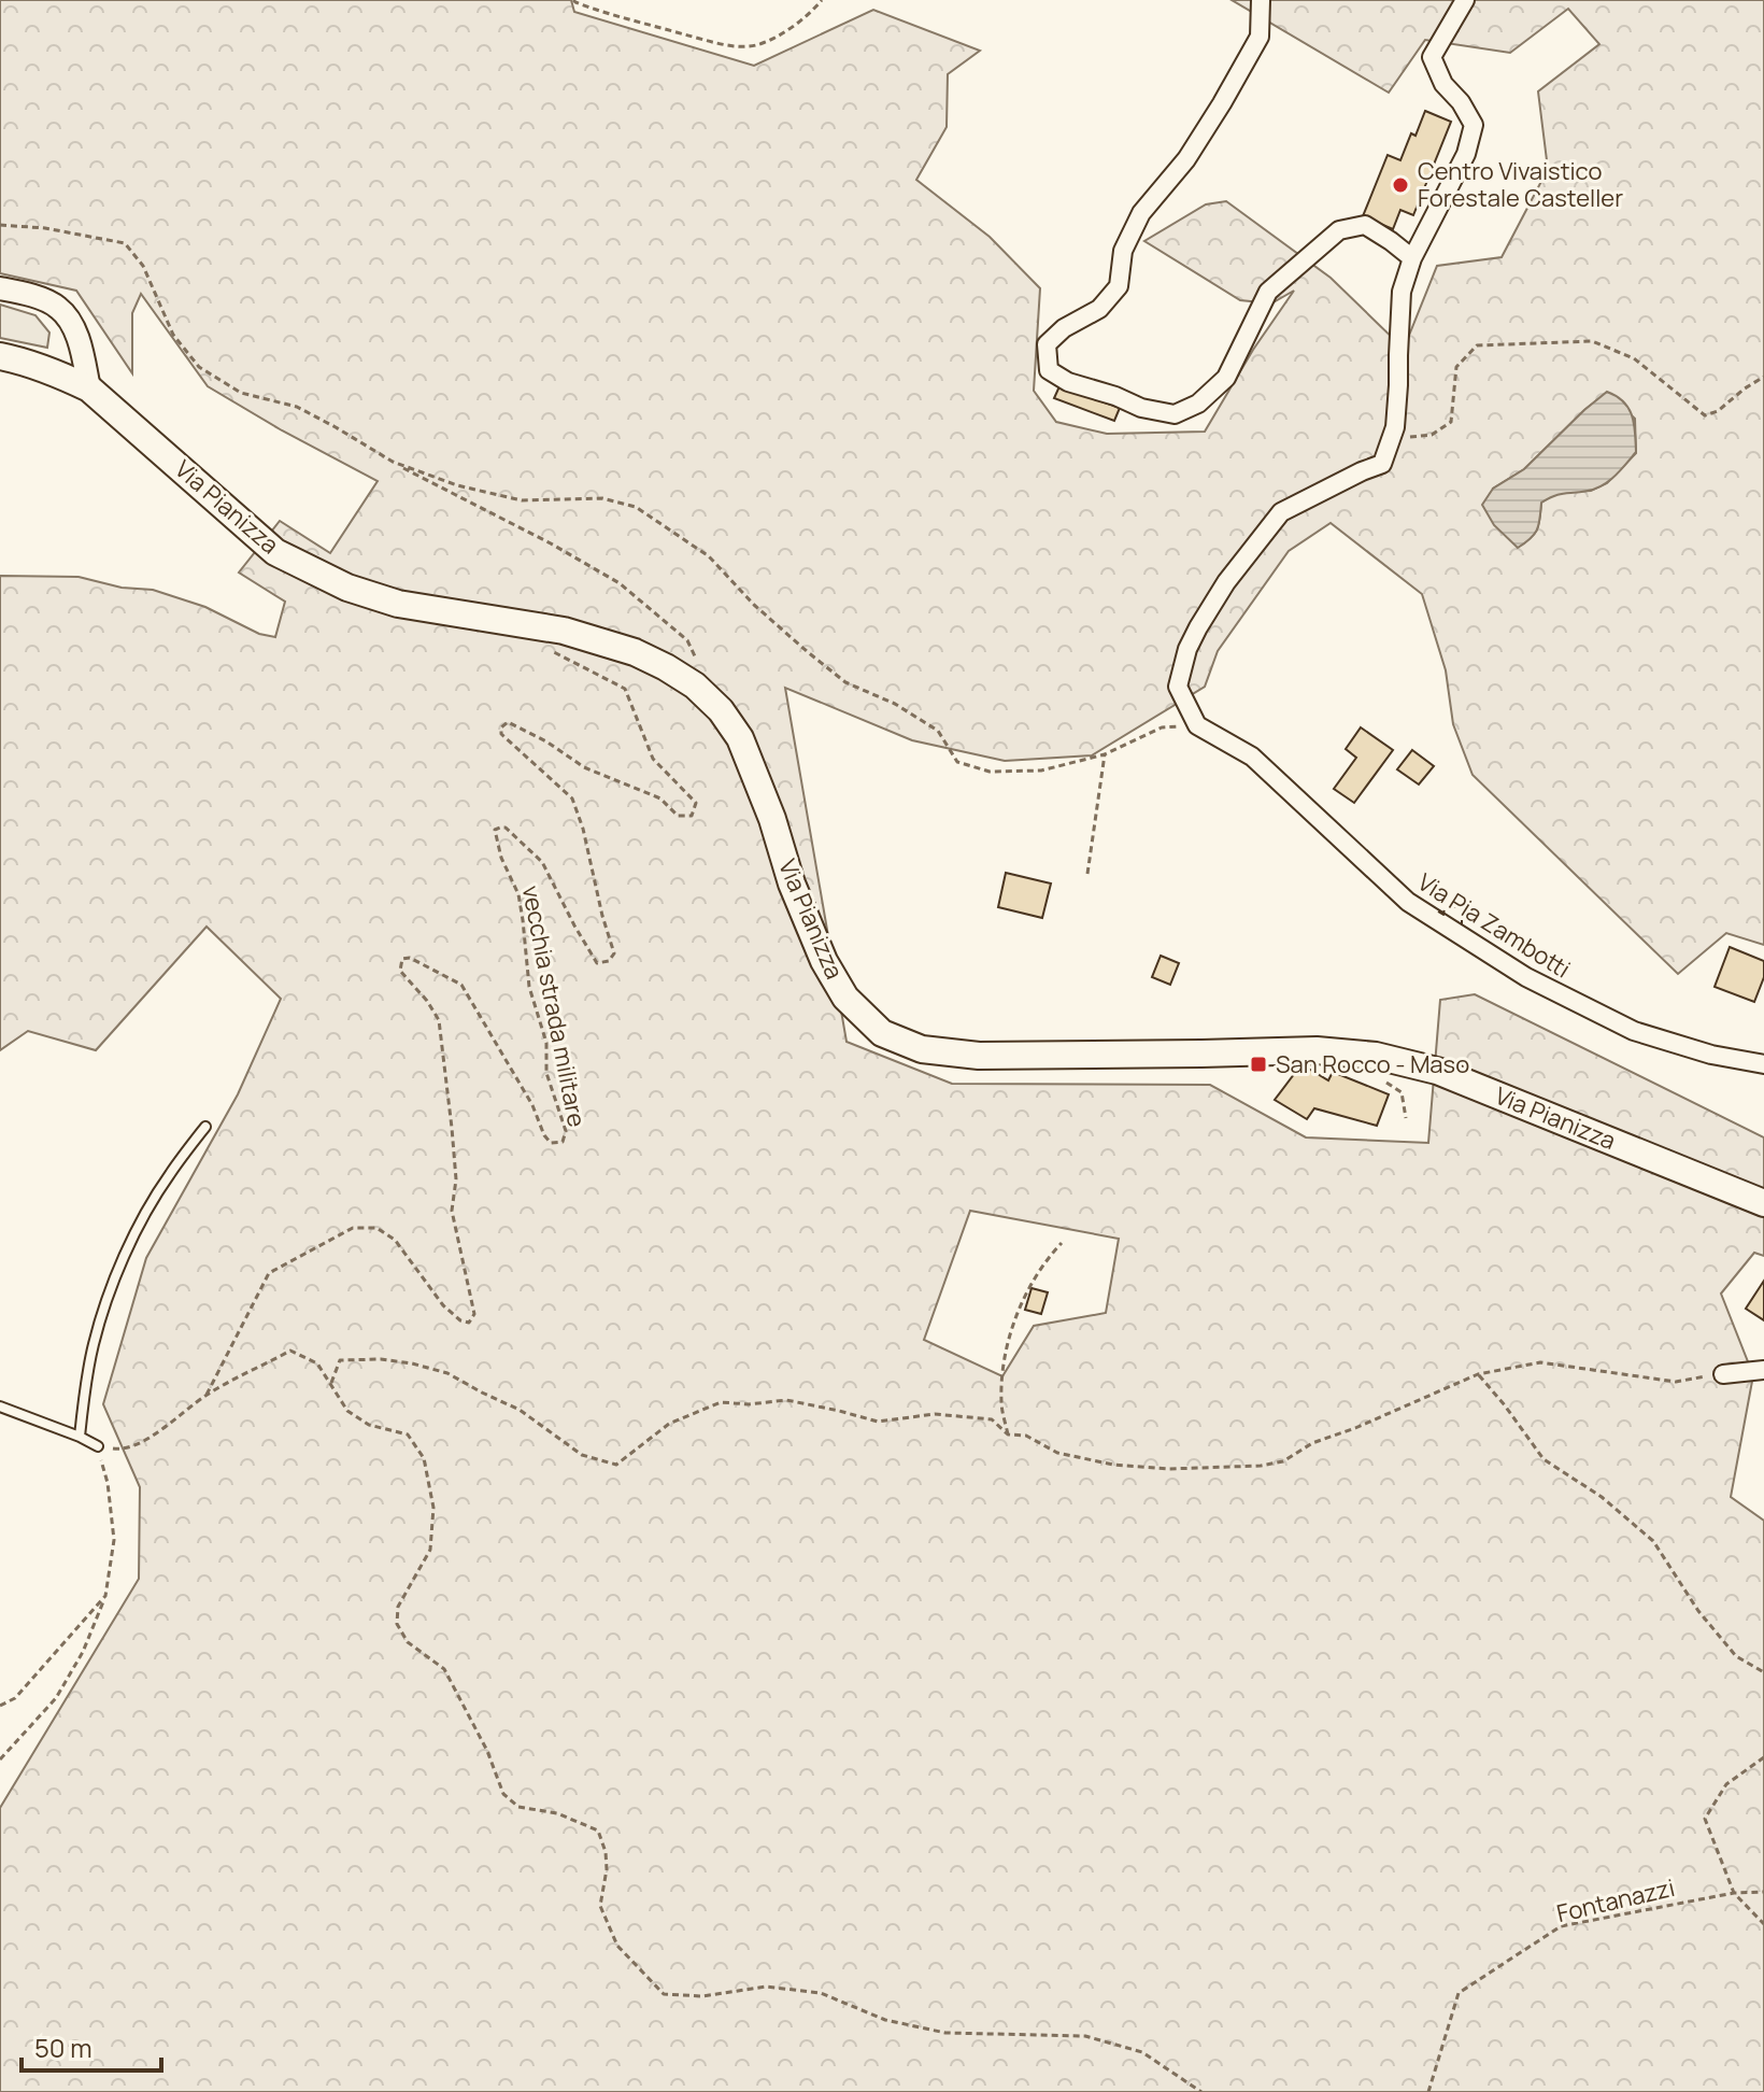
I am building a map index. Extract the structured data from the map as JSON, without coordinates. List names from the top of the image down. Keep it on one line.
{"streets":{"main road":["Via Pianizza"],"street":["Via Pia Zambotti"],"path":["vecchia strada militare","Fontanazzi"]},"places":{"other":["Centro Vivaistico Forestale Casteller"],"transit":["San Rocco - Maso"]},"scale_bar":"50 m"}
